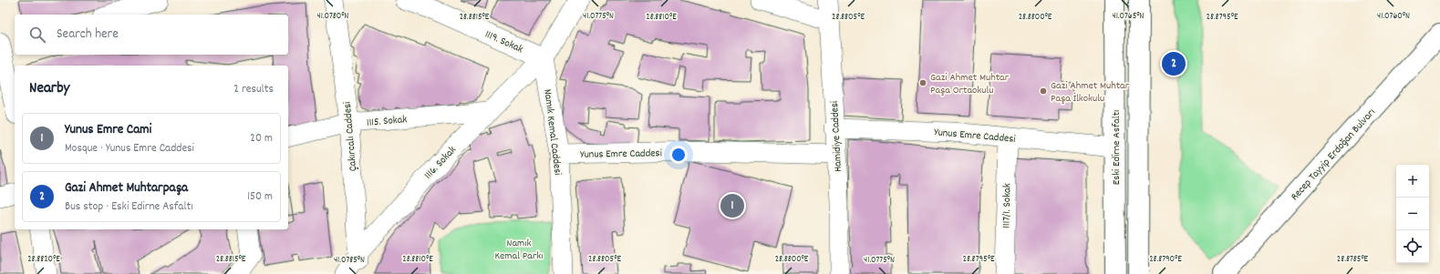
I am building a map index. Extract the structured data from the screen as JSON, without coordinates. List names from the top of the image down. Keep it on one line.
{"streets":{"main road":["Eski Edirne Asfaltı","Recep Tayyip Erdoğan Bulvarı"],"street":["1119. Sokak","1115. Sokak","Namık Kemal Caddesi","Yunus Emre Caddesi","Çakırcalı Caddesi","Hamidiye Caddesi","1116. Sokak","1117/1. Sokak"]},"crossings":[["1119. Sokak","Namık Kemal Caddesi"],["1119. Sokak","1116. Sokak"],["1115. Sokak","Çakırcalı Caddesi"],["1115. Sokak","1116. Sokak"],["Namık Kemal Caddesi","Yunus Emre Caddesi"],["Namık Kemal Caddesi","1116. Sokak"],["Yunus Emre Caddesi","Hamidiye Caddesi"],["Yunus Emre Caddesi","Eski Edirne Asfaltı"],["Yunus Emre Caddesi","1117/1. Sokak"],["Çakırcalı Caddesi","1116. Sokak"]],"parks":["Namık Kemal Parkı"],"places":["Gazi Ahmet Muhtar Paşa Ortaokulu","Gazi Ahmet Muhtar Paşa İlkokulu"],"page":{"search":"Search here","pins":["2","1"],"heading":["Nearby","2 results"],"list":[{"mark":"1","name":"Yunus Emre Cami","note":"Mosque · Yunus Emre Caddesi","value":"20 m"},{"mark":"2","name":"Gazi Ahmet Muhtarpaşa","note":"Bus stop · Eski Edirne Asfaltı","value":"150 m"}],"map_buttons":["+","−"]},"coordinates":["41.0765°N","41.0780°N","41.0775°N","41.0760°N","28.8815°E","28.8810°E","28.8805°E","28.8800°E","28.8795°E","28.8820°E","28.8790°E","28.8785°E","41.0785°N"]}
